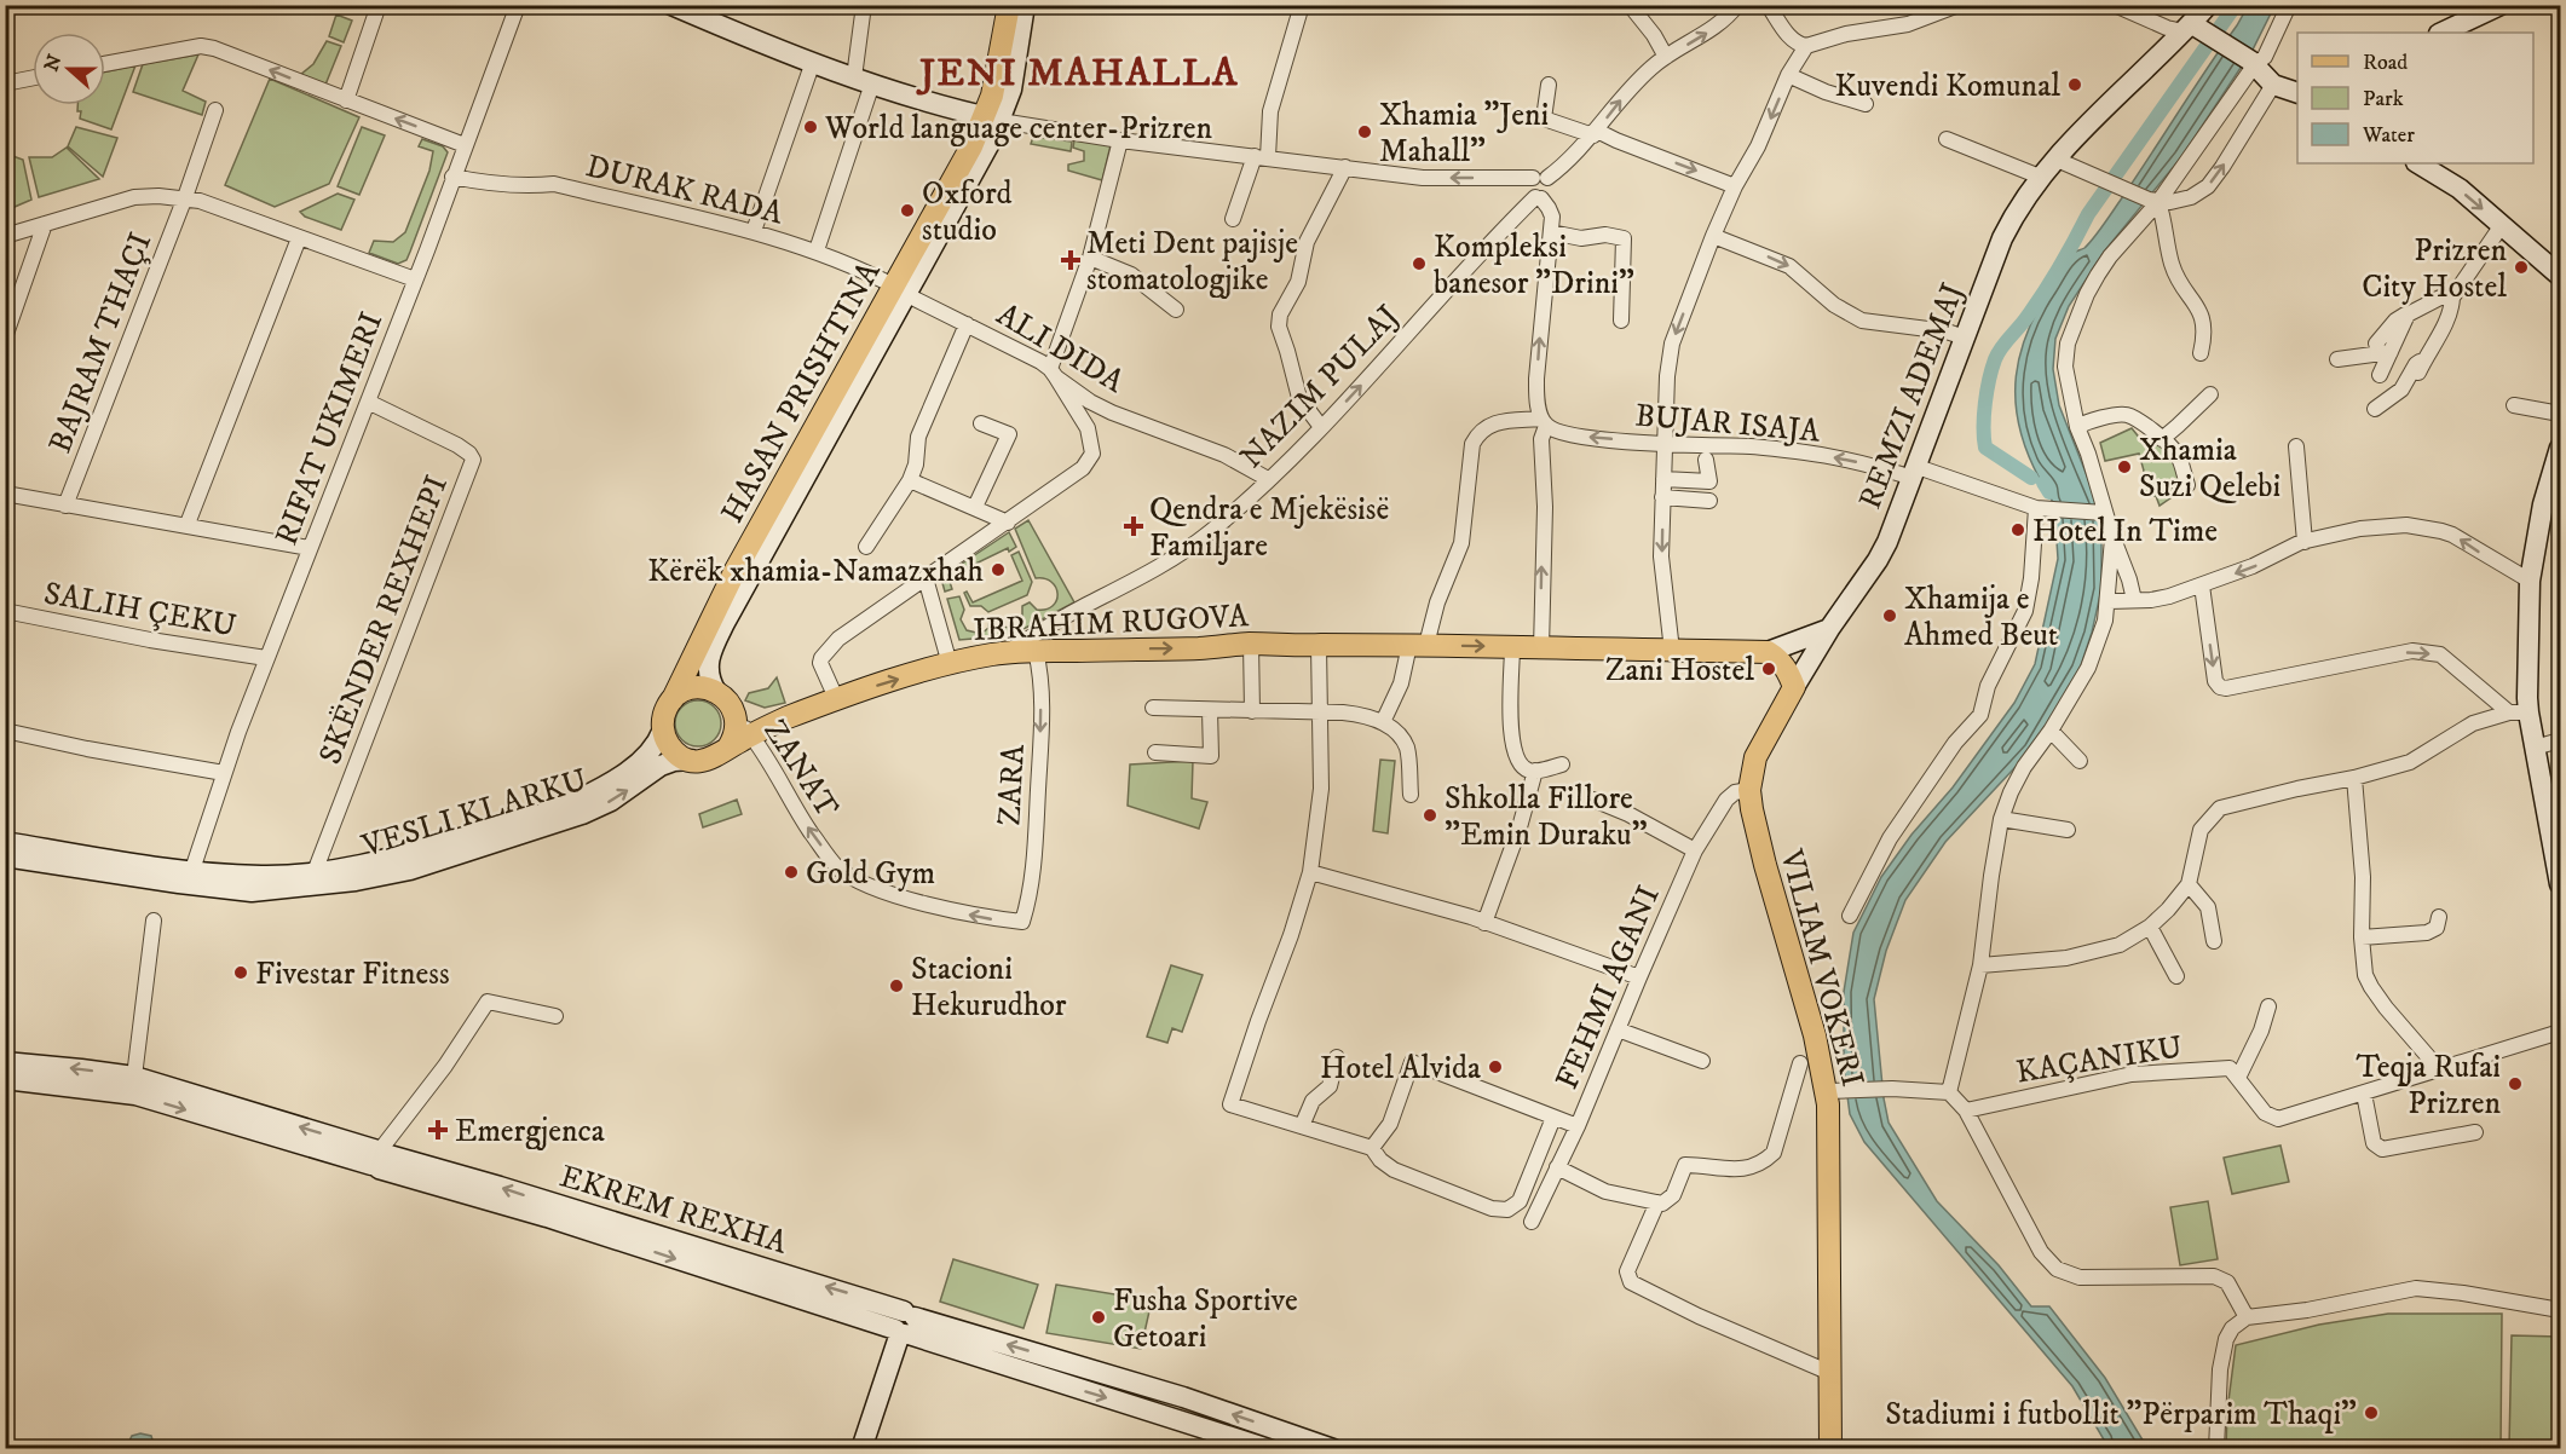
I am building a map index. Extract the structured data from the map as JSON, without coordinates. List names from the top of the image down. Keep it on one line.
{"streets":{"main road":["HASAN PRISHTINA","IBRAHIM RUGOVA","VILIAM VOKERI"],"street":["DURAK RADA","BAJRAM THAÇI","ALI DIDA","NAZIM PULAJ","REMZI ADEMAJ","BUJAR ISAJA","RIFAT UKIMERI","SALIH ÇEKU","SKËNDER REXHEPI","ZANAT","ZARA","VESLI KLARKU","FEHMI AGANI","KAÇANIKU","EKREM REXHA"]},"crossings":[["DURAK RADA","ALI DIDA"],["DURAK RADA","HASAN PRISHTINA"],["DURAK RADA","RIFAT UKIMERI"],["ALI DIDA","NAZIM PULAJ"],["ALI DIDA","HASAN PRISHTINA"],["NAZIM PULAJ","IBRAHIM RUGOVA"],["HASAN PRISHTINA","IBRAHIM RUGOVA"],["HASAN PRISHTINA","ZANAT"],["HASAN PRISHTINA","VESLI KLARKU"],["REMZI ADEMAJ","BUJAR ISAJA"],["REMZI ADEMAJ","IBRAHIM RUGOVA"],["REMZI ADEMAJ","VILIAM VOKERI"],["RIFAT UKIMERI","SALIH ÇEKU"],["RIFAT UKIMERI","SKËNDER REXHEPI"],["RIFAT UKIMERI","VESLI KLARKU"],["SKËNDER REXHEPI","VESLI KLARKU"],["IBRAHIM RUGOVA","ZANAT"],["IBRAHIM RUGOVA","ZARA"],["IBRAHIM RUGOVA","VESLI KLARKU"],["IBRAHIM RUGOVA","VILIAM VOKERI"],["ZANAT","ZARA"],["ZANAT","VESLI KLARKU"],["VILIAM VOKERI","FEHMI AGANI"]],"one_way":["NAZIM PULAJ","BUJAR ISAJA","IBRAHIM RUGOVA","ZANAT","ZARA"],"districts":["JENI MAHALLA"],"places":{"other":["Kuvendi Komunal","World language center-Prizren","Xhamia \"Jeni Mahall\"","Oxford studio","Kompleksi banesor \"Drini\"","Prizren City Hostel","Xhamia Suzi Qelebi","Hotel In Time","Kërëk xhamia-Namazxhah","Xhamija e Ahmed Beut","Zani Hostel","Shkolla Fillore \"Emin Duraku\"","Gold Gym","Fivestar Fitness","Stacioni Hekurudhor","Hotel Alvida","Teqja Rufai Prizren","Fusha Sportive Getoari","Stadiumi i futbollit \"Përparim Thaqi\""],"health":["Meti Dent pajisje stomatologjike","Qendra e Mjekësisë Familjare","Emergjenca"]},"legend":["Road","Park","Water"],"north":"left"}
